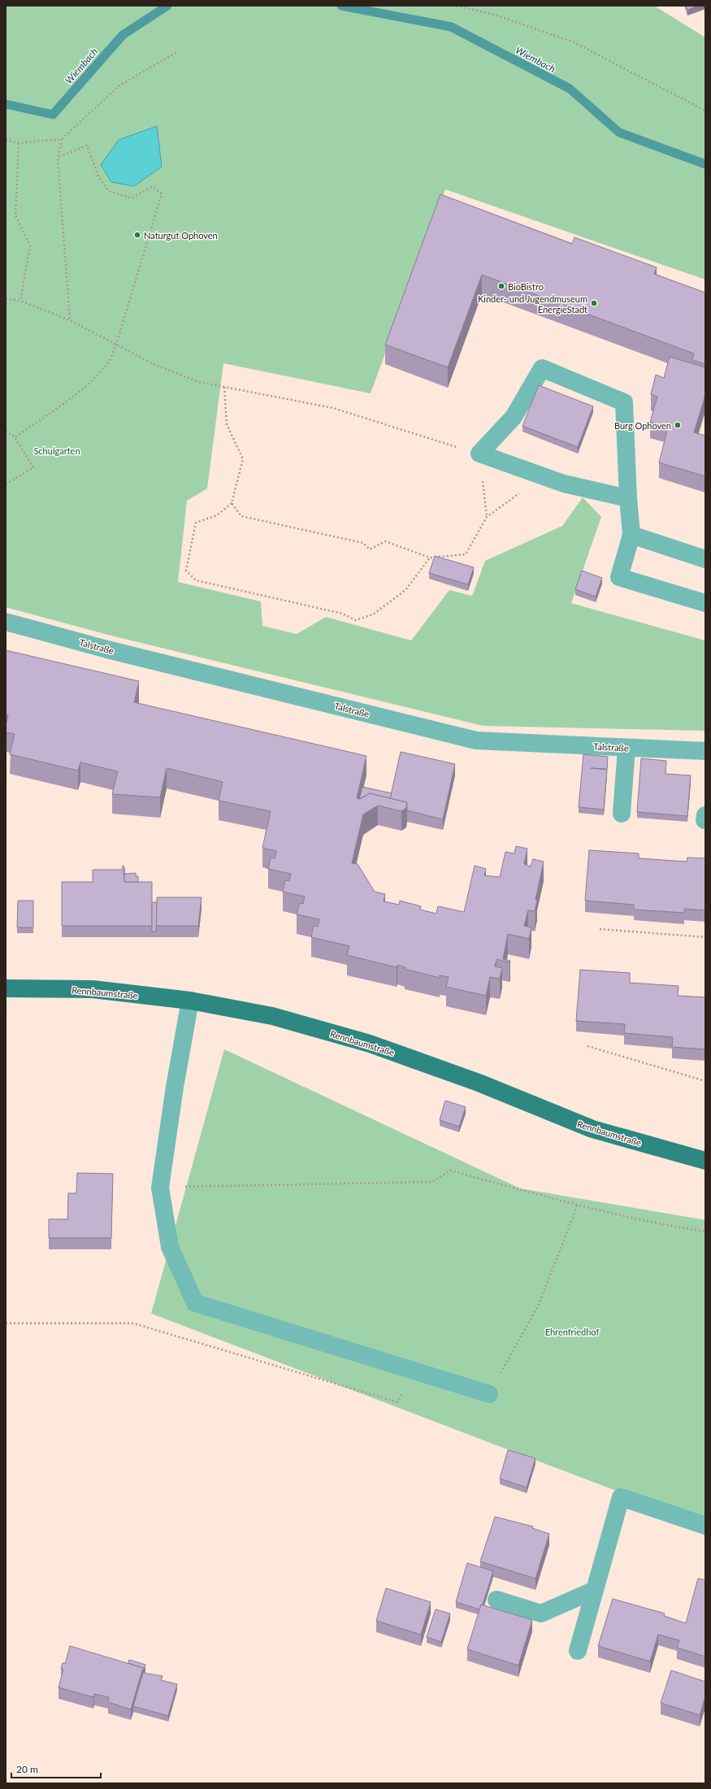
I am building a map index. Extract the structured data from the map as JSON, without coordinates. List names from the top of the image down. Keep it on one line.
{"streets":{"main road":["Rennbaumstraße"],"street":["Talstraße"]},"water":["Wiembach"],"parks":["Schulgarten","Ehrenfriedhof"],"places":["Naturgut Ophoven","BioBistro","Kinder- und Jugendmuseum EnergieStadt","Burg Ophoven"],"scale_bar":"20 m"}
